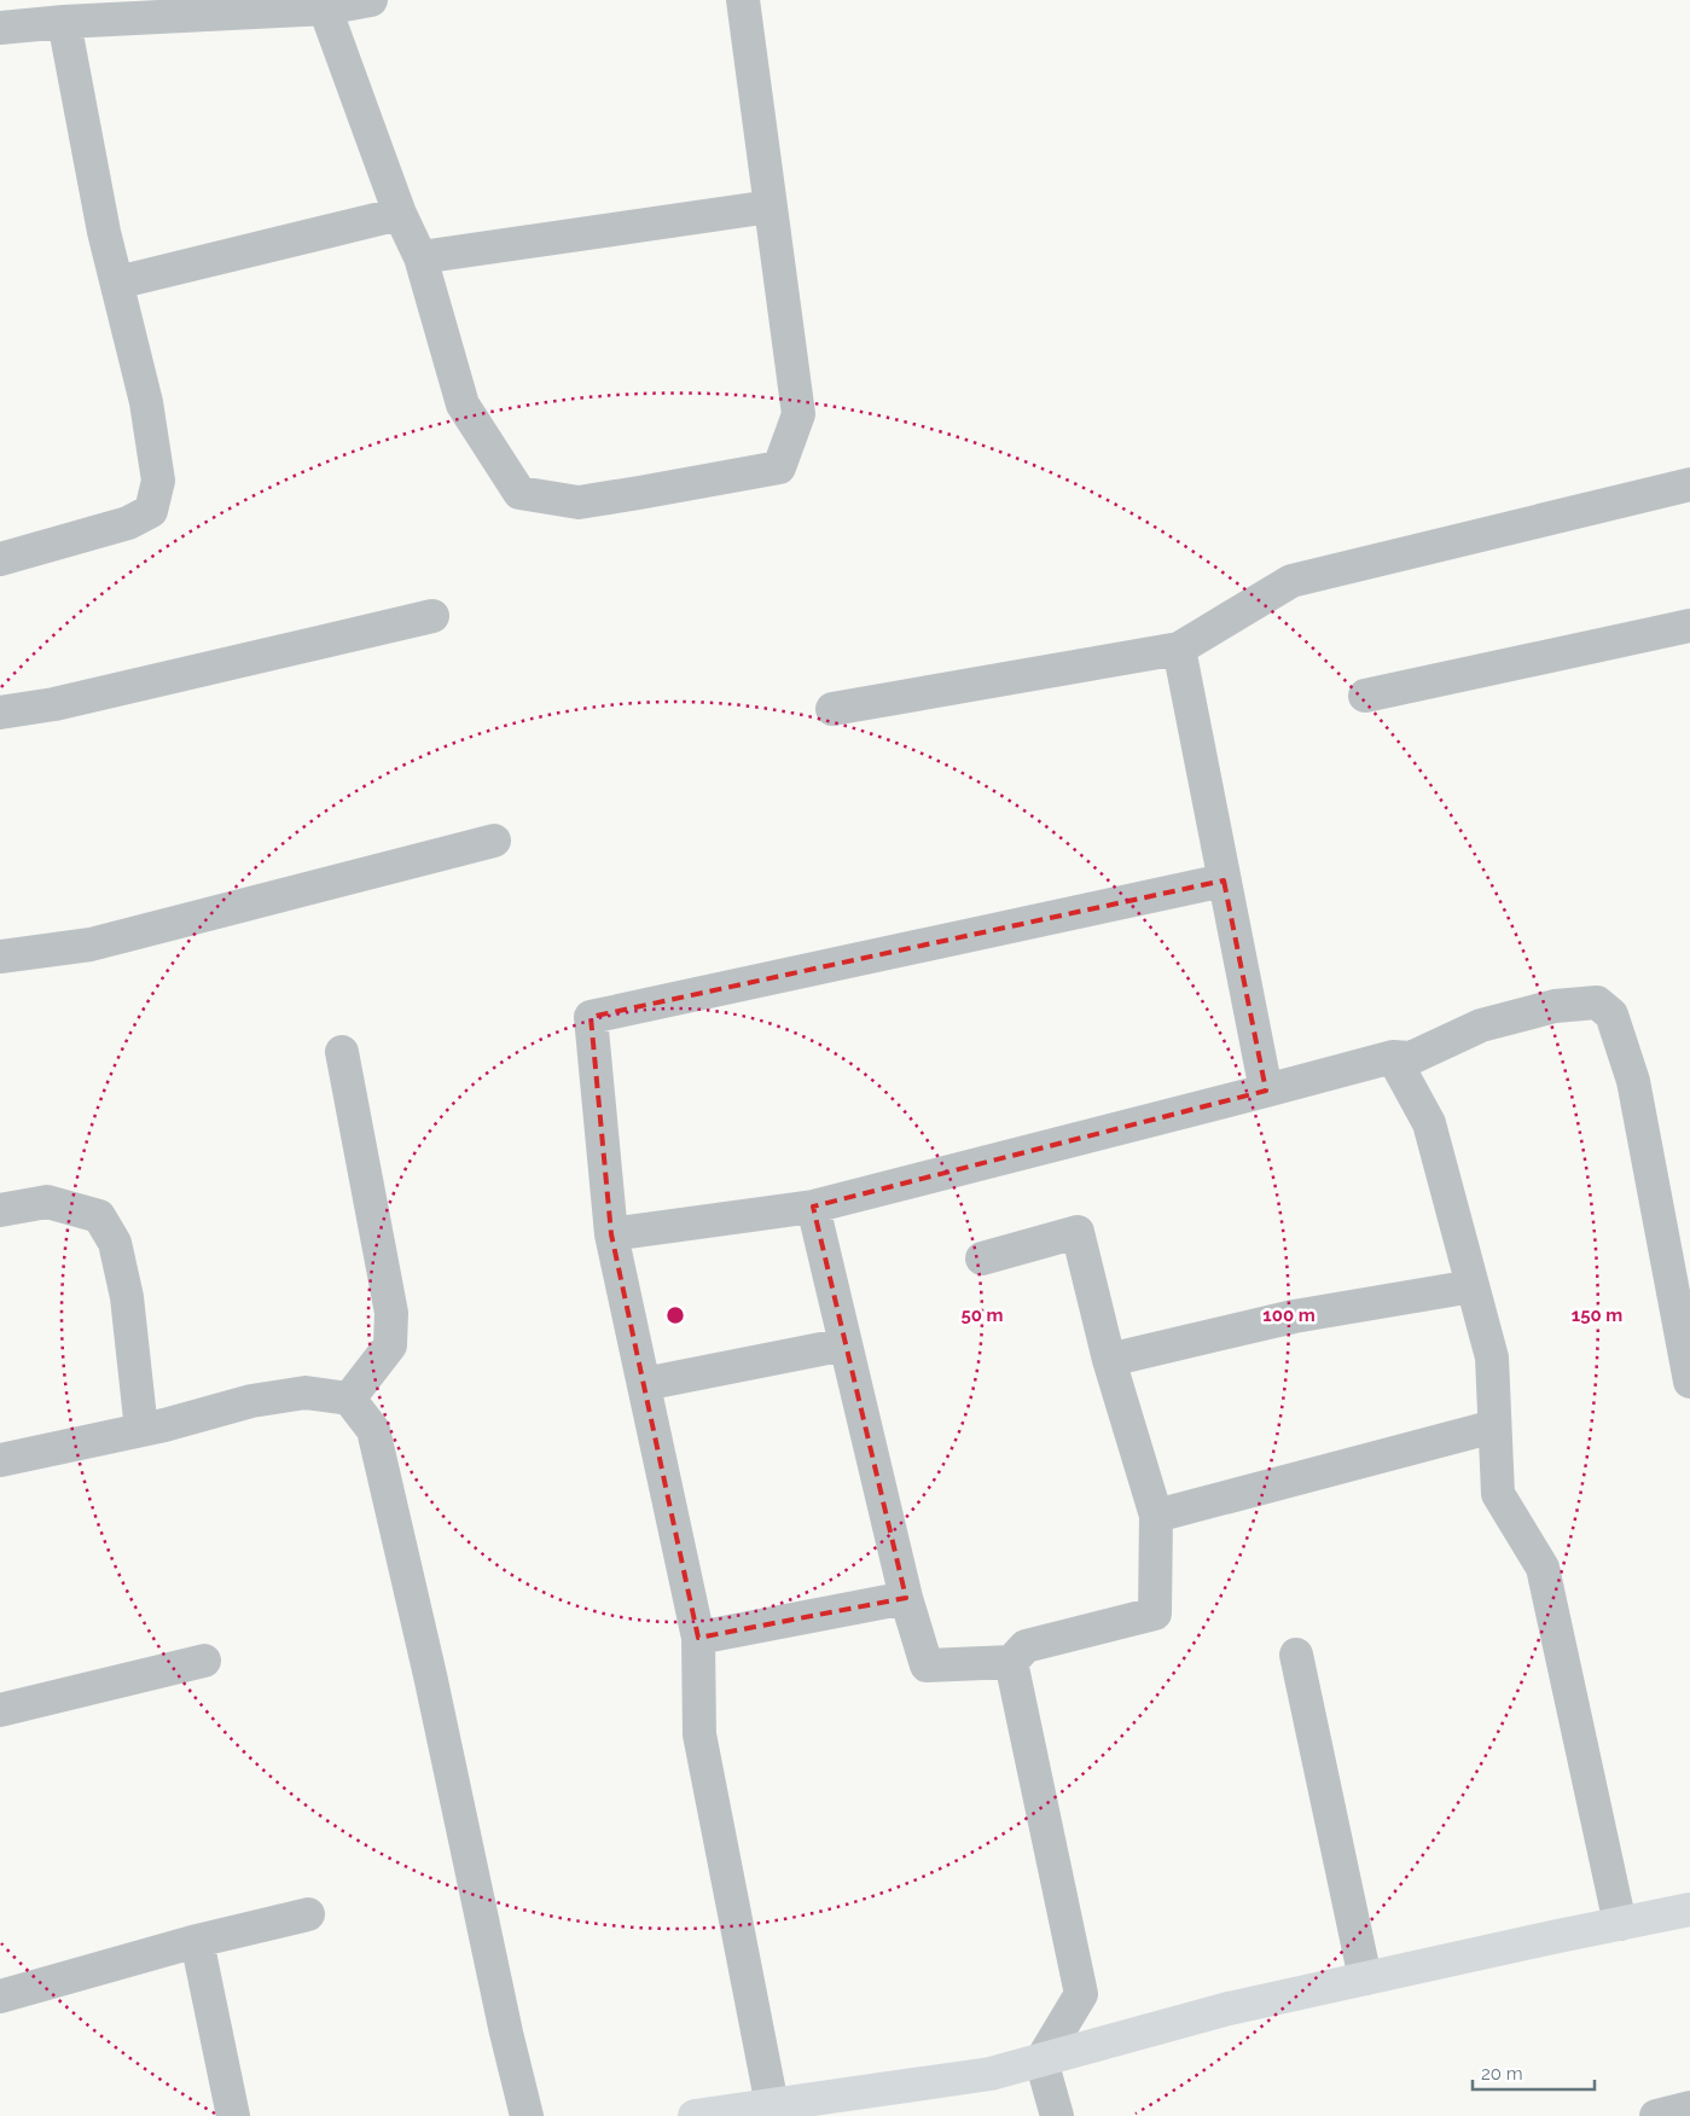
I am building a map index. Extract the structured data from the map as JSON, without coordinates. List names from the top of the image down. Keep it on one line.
{"scale_bar":"20 m","rings":["50 m","100 m","150 m"]}
